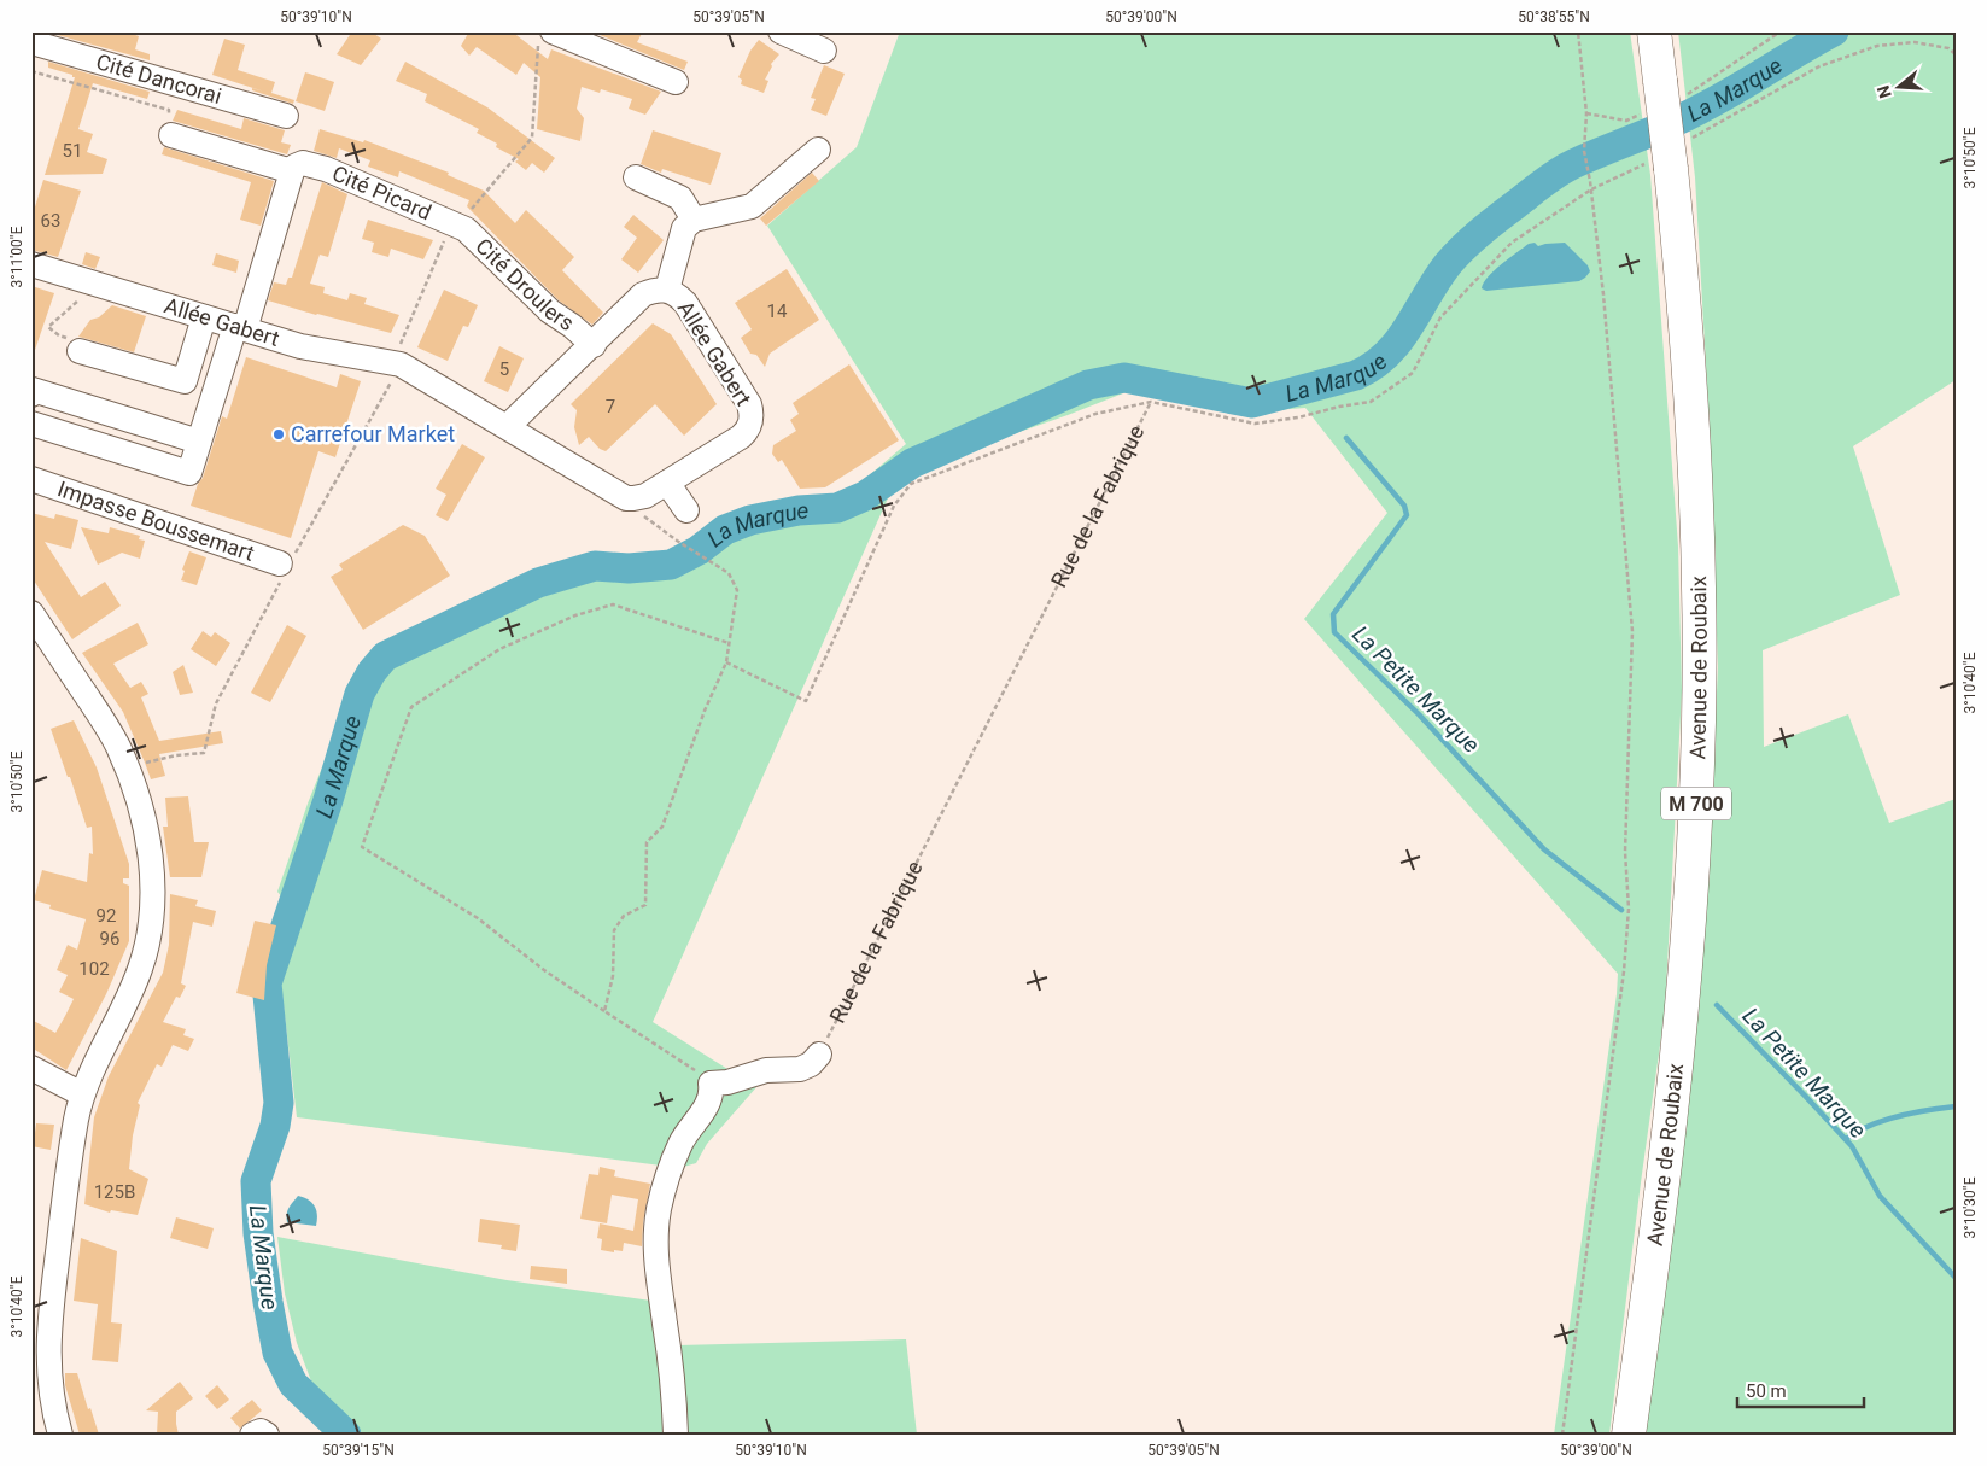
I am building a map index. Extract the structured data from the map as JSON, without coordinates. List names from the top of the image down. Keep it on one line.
{"streets":{"highway":["Avenue de Roubaix","M 700"],"street":["Cité Dancorai","Cité Picard","Cité Droulers","Allée Gabert","Impasse Boussemart"],"path":["Rue de la Fabrique"]},"crossings":[["Cité Picard","Cité Droulers"],["Cité Droulers","Allée Gabert"],["Avenue de Roubaix","M 700"]],"water":["La Marque","La Petite Marque"],"places":["Carrefour Market"],"house_numbers":["51","63","14","5","7","92","96","102","125B"],"scale_bar":"50 m","north":"left","coordinates":["50°39'10\"N","50°39'05\"N","50°39'00\"N","50°38'55\"N","3°10'50\"E","3°11'00\"E","3°10'40\"E","3°10'30\"E","50°39'15\"N"]}
